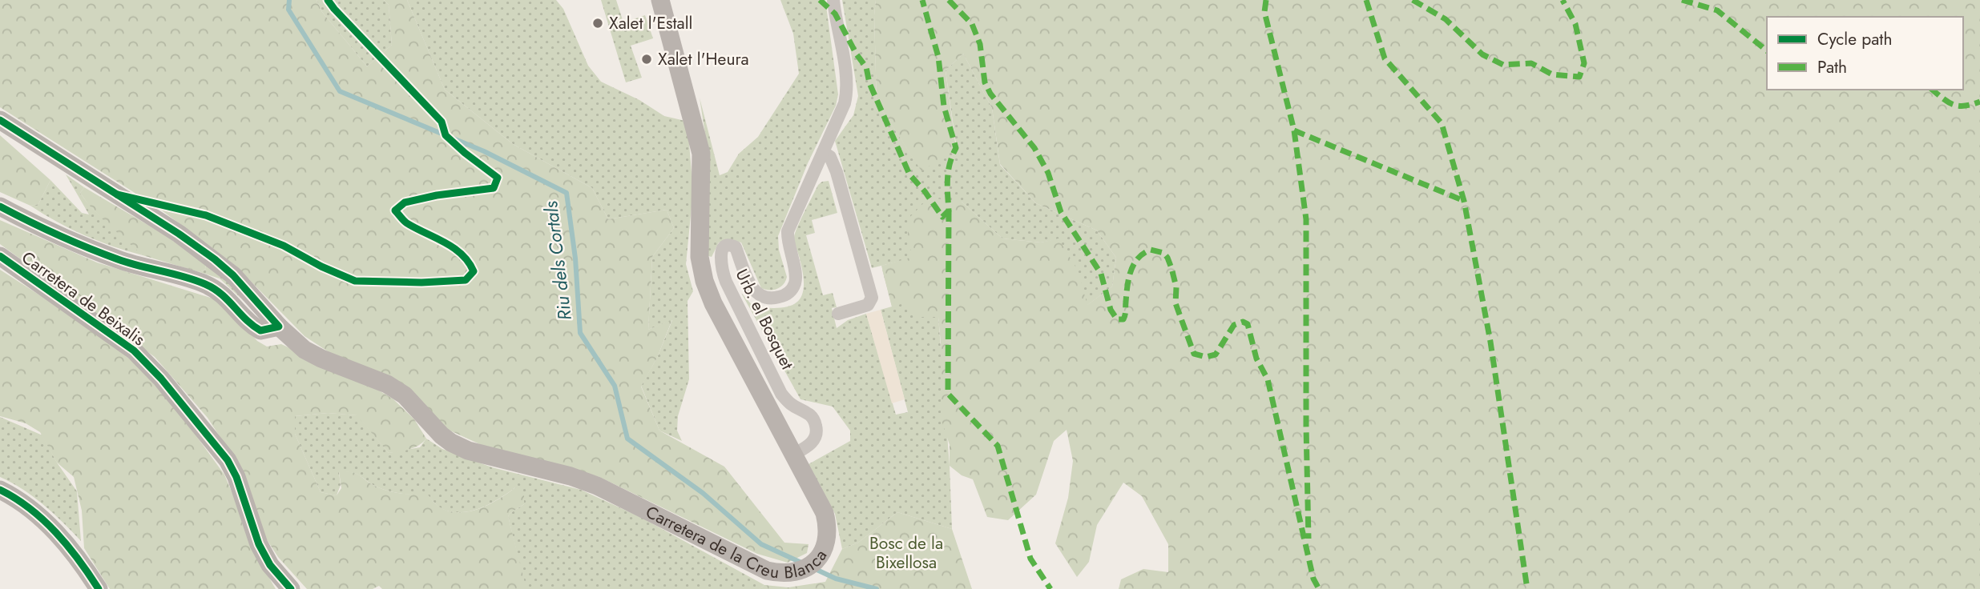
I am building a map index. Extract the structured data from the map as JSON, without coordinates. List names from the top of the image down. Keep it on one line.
{"streets":{"main road":["Carretera de Beixalis","Carretera de la Creu Blanca"],"street":["Urb. el Bosquet"]},"crossings":[["Carretera de Beixalis","Carretera de la Creu Blanca"],["Urb. el Bosquet","Carretera de la Creu Blanca"]],"water":["Riu dels Cortals"],"parks":["Bosc de la Bixellosa"],"places":["Xalet l'Estall","Xalet l'Heura"],"legend":["Cycle path","Path"]}
